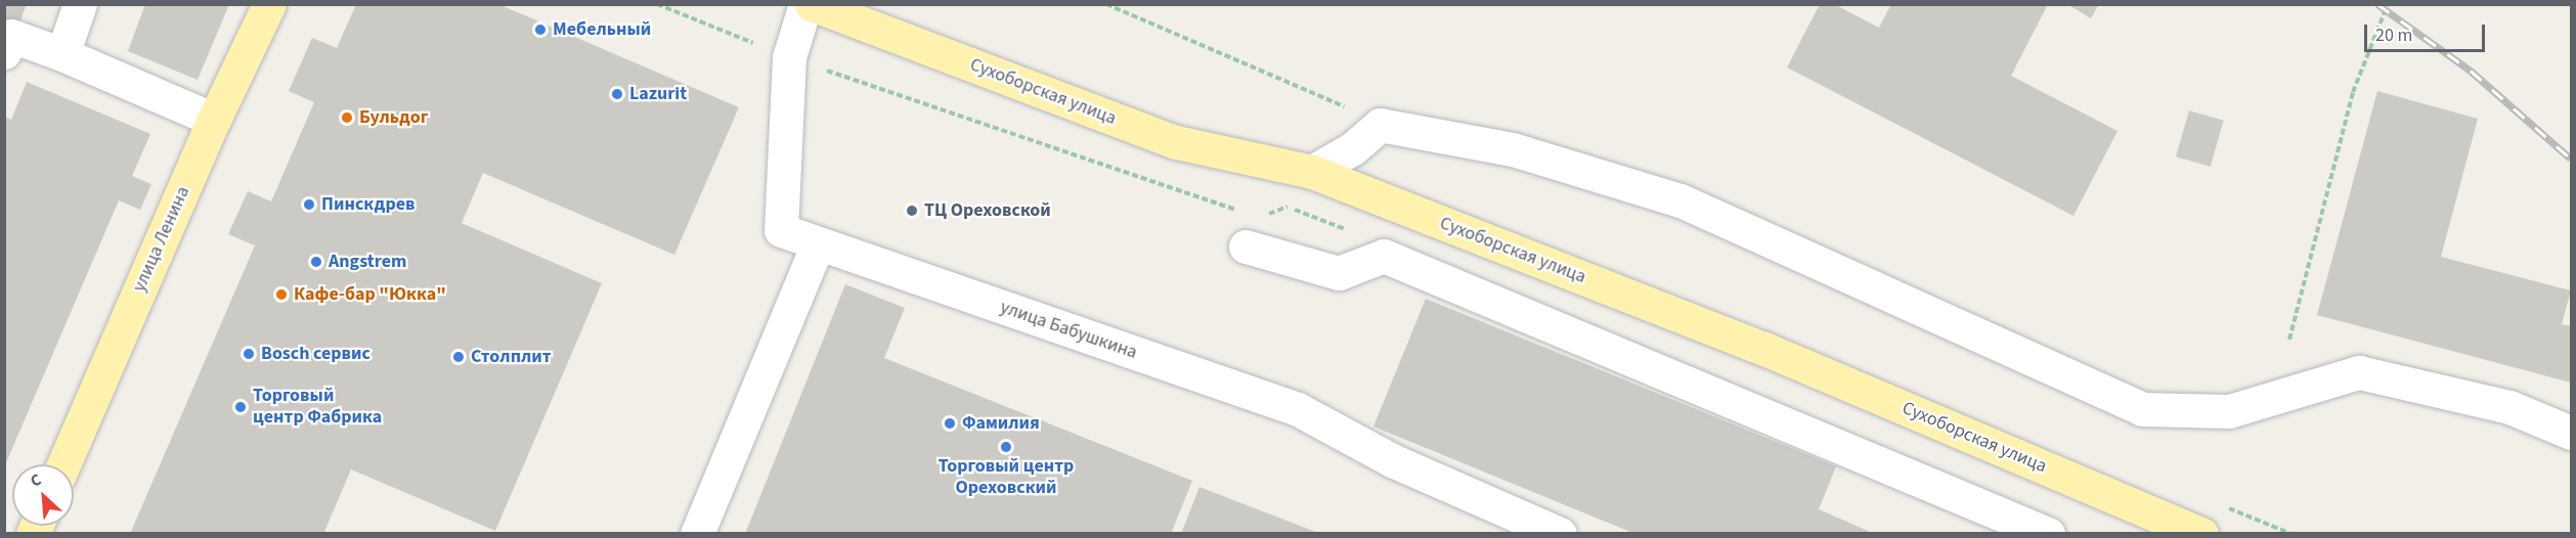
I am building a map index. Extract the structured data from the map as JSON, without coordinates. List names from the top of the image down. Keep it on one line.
{"streets":{"main road":["Сухоборская улица","улица Ленина"],"street":["улица Бабушкина"]},"places":["Мебельный","Lazurit","Бульдог","Пинскдрев","ТЦ Ореховской","Angstrem","Кафе-бар \"Юкка\"","Bosch сервис","Столплит","Торговый центр Фабрика","Фамилия","Торговый центр Ореховский"],"scale_bar":"20 m","north":"top left"}
